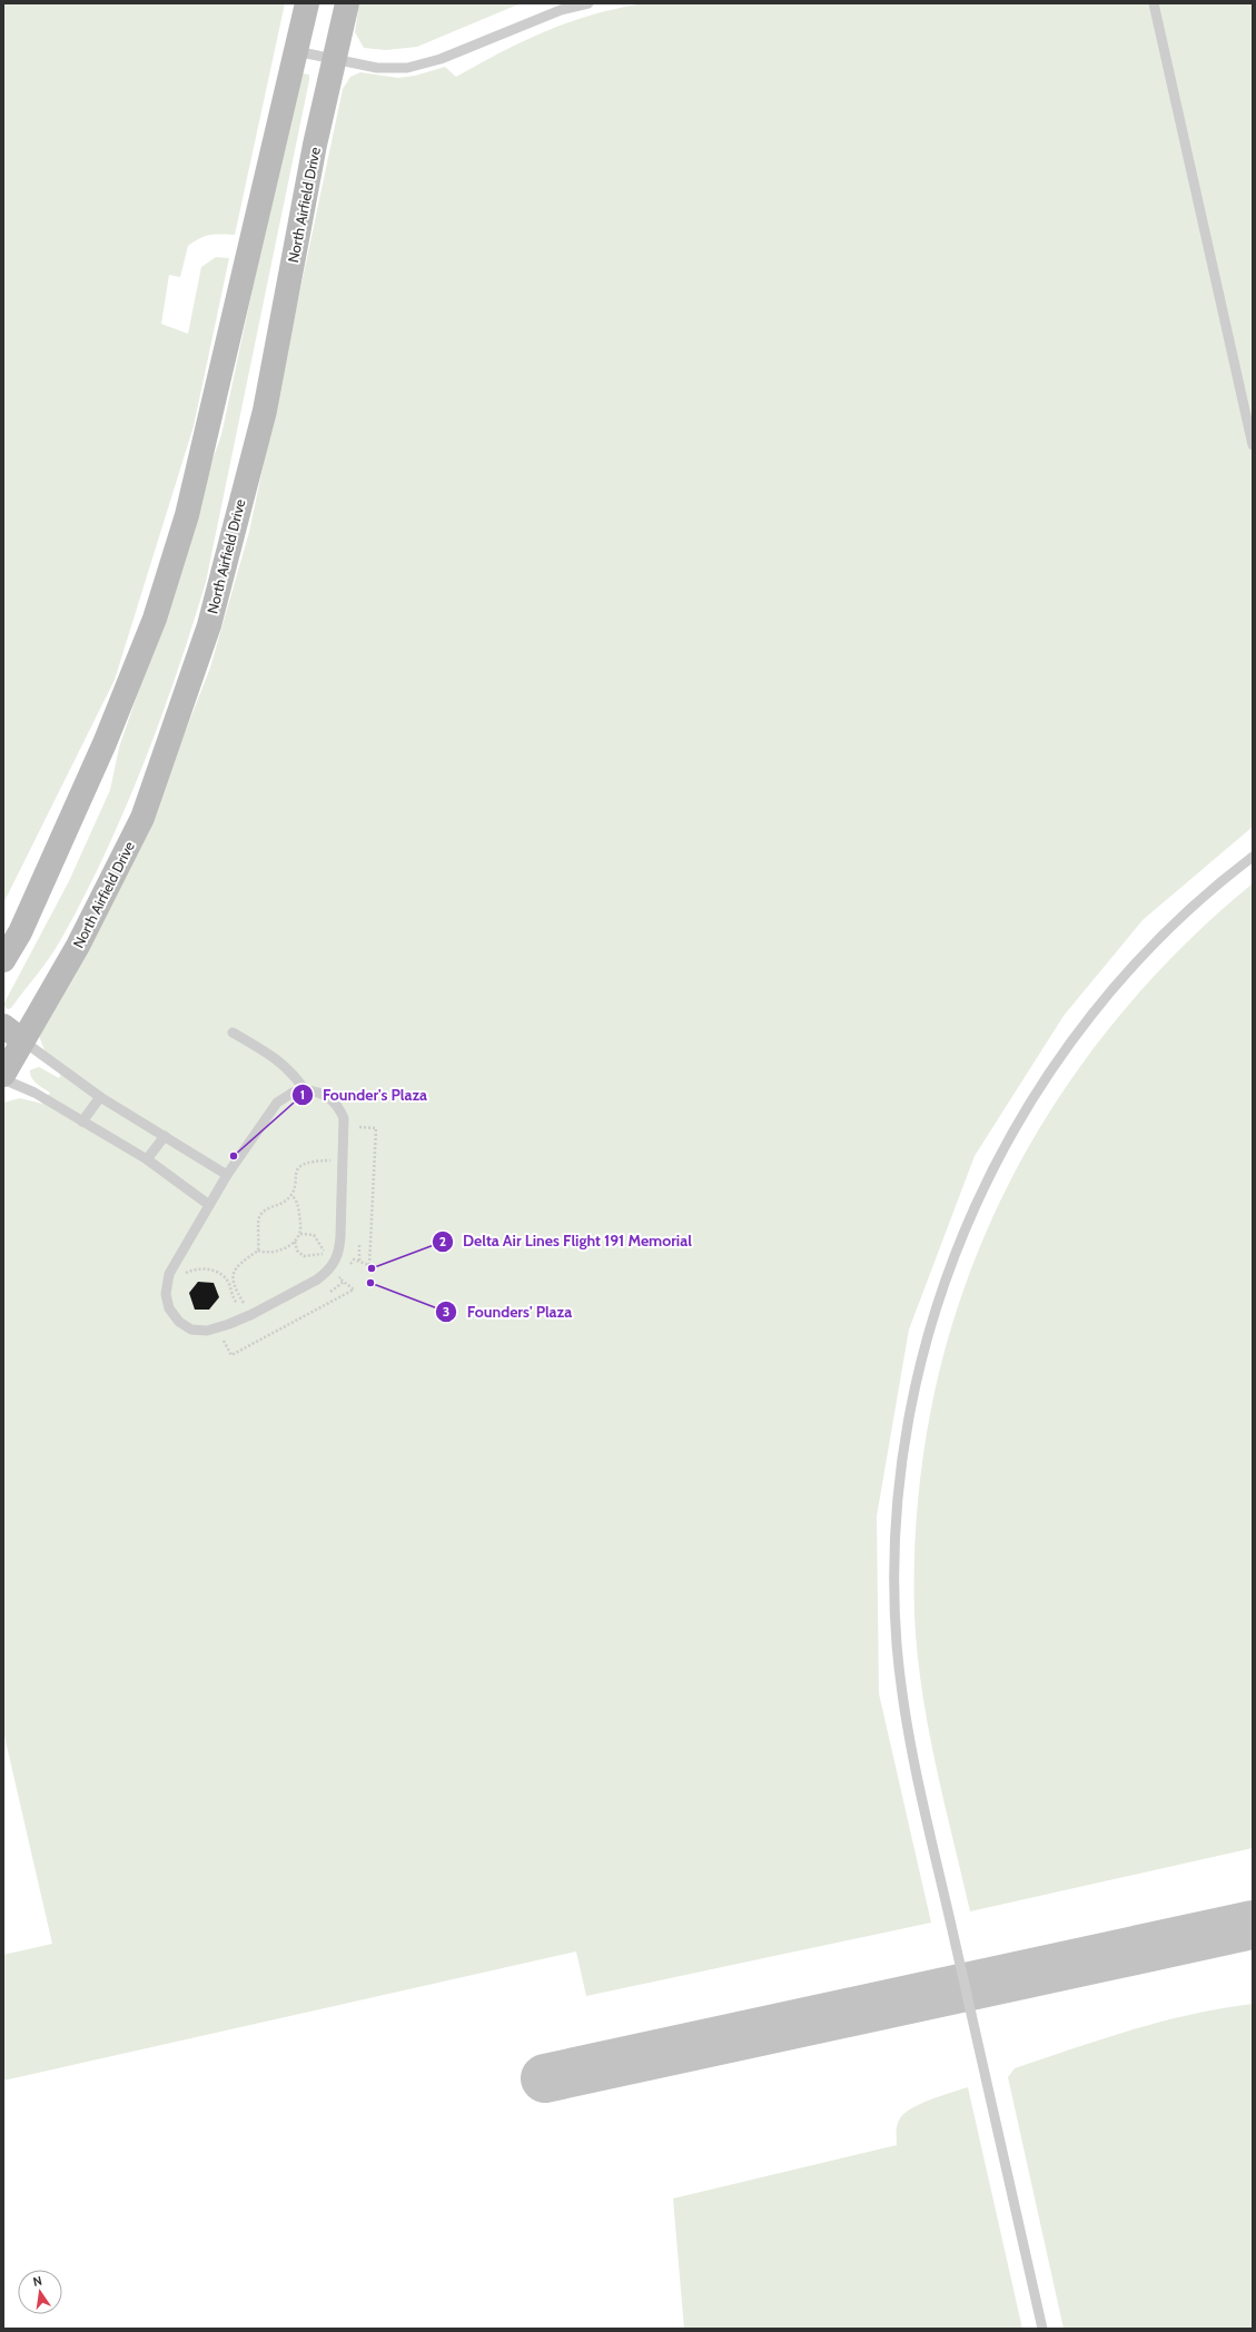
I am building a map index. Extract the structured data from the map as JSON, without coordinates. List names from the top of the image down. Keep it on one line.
{"streets":{"main road":["North Airfield Drive"]},"places":["Founder's Plaza","Delta Air Lines Flight 191 Memorial","Founders' Plaza"],"north":"top"}
